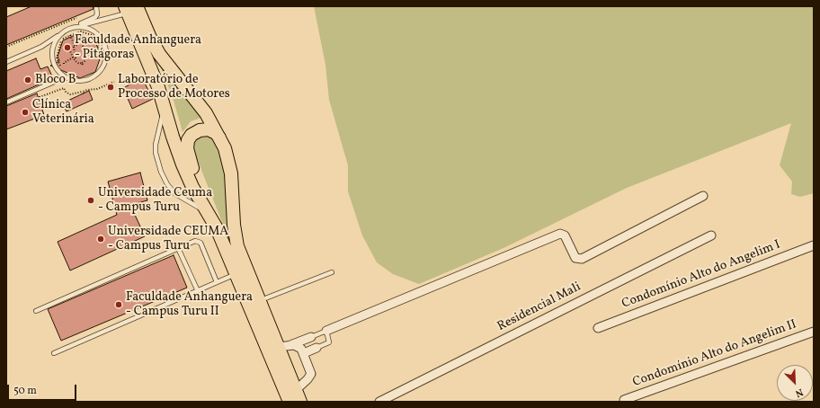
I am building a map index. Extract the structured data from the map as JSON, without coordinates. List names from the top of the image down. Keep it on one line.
{"streets":{"street":["Condomínio Alto do Angelim I","Residencial Mali","Condomínio Alto do Angelim II"]},"places":["Faculdade Anhanguera - Pitágoras","Bloco B","Laboratório de Processo de Motores","Clínica Veterinária","Universidade Ceuma - Campus Turu","Universidade CEUMA - Campus Turu","Faculdade Anhanguera - Campus Turu II"],"scale_bar":"50 m","north":"bottom right"}
